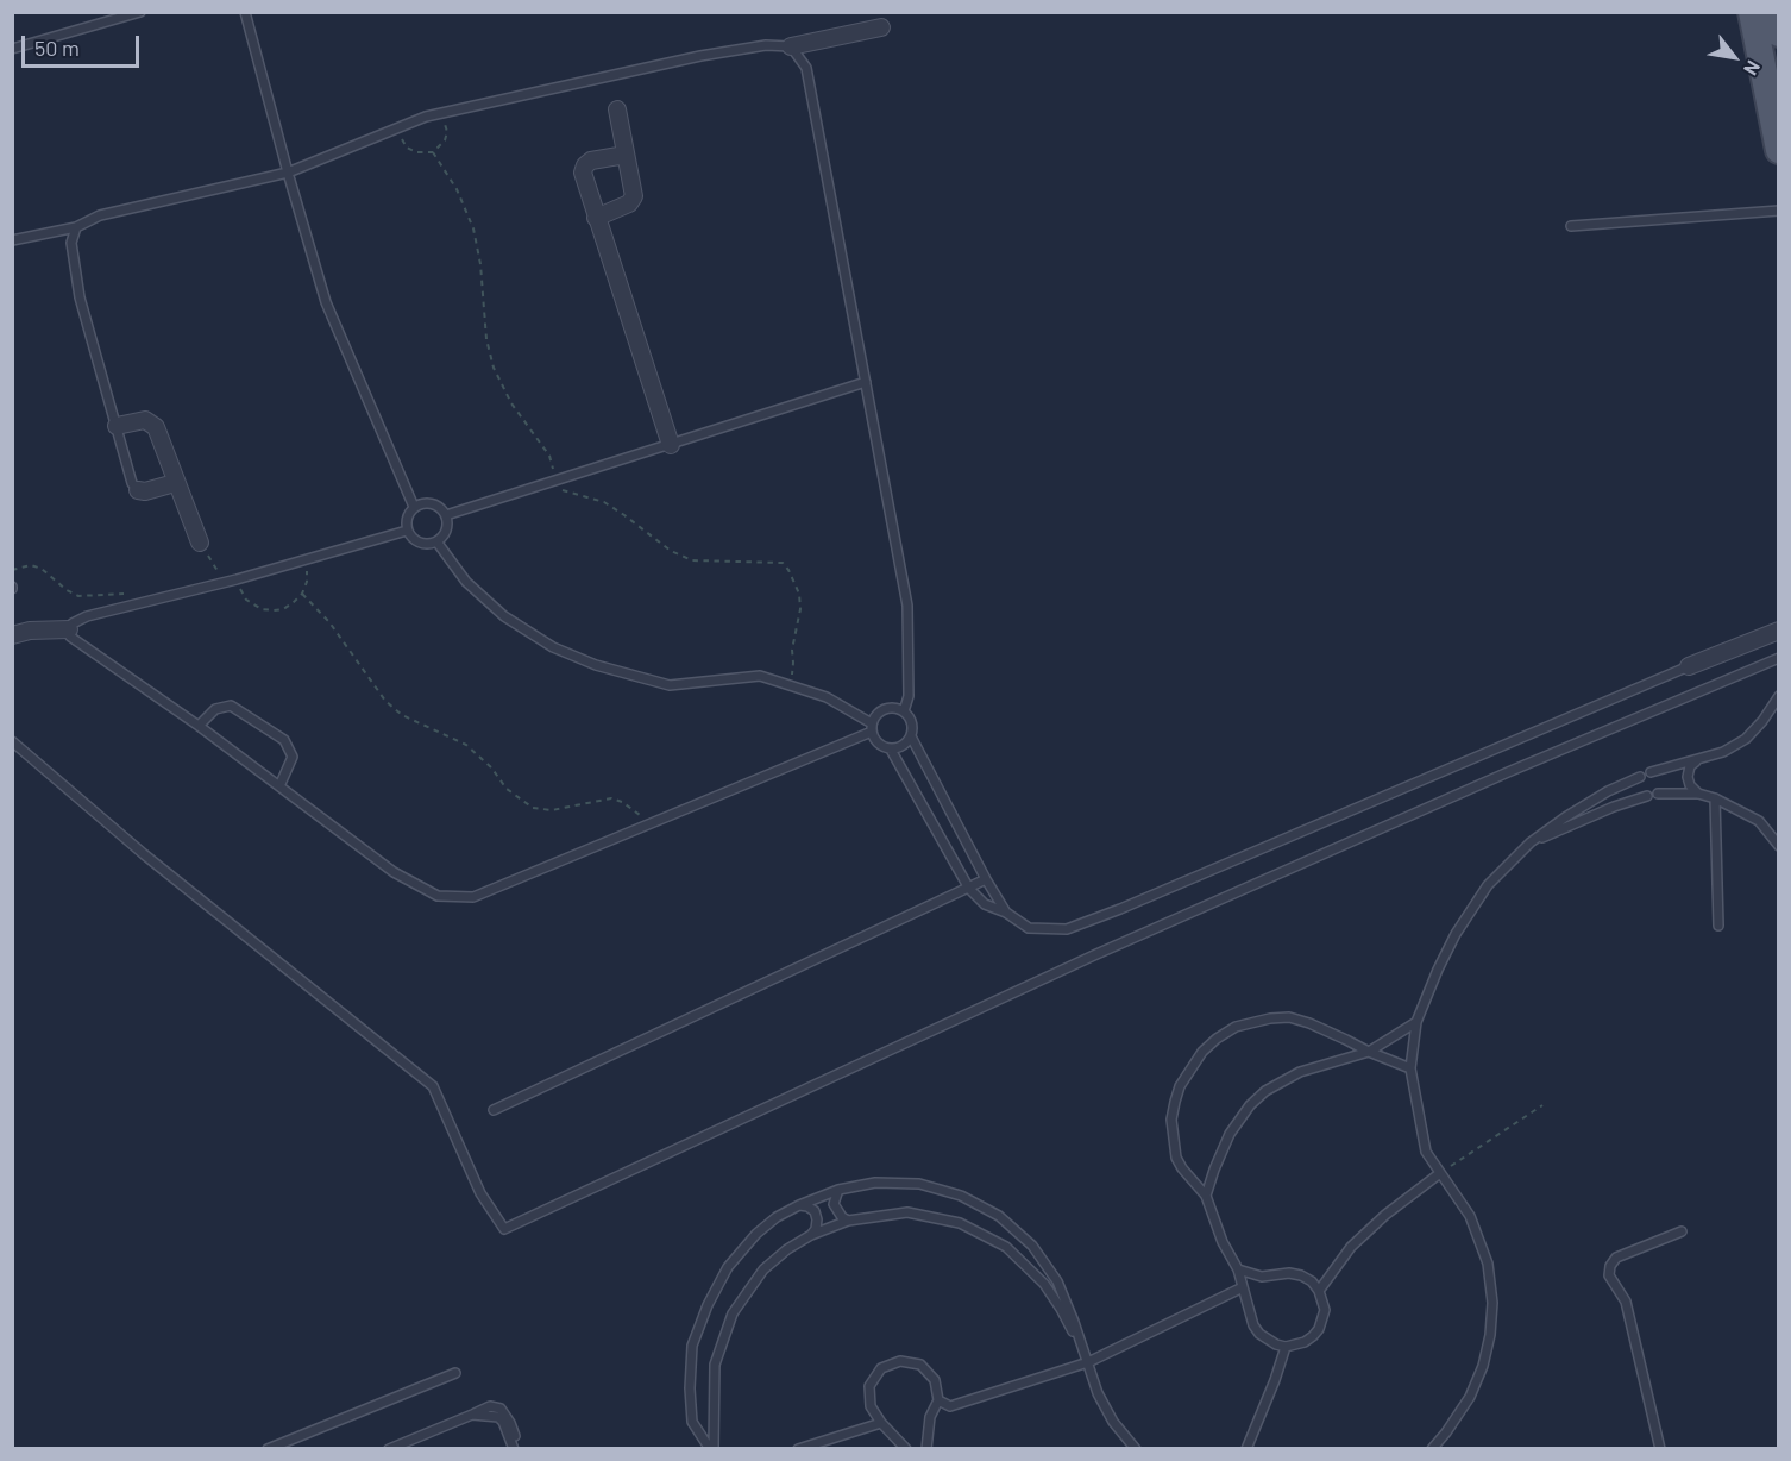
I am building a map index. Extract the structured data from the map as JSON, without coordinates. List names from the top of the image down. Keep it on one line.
{"scale_bar":"50 m","north":"bottom right"}
